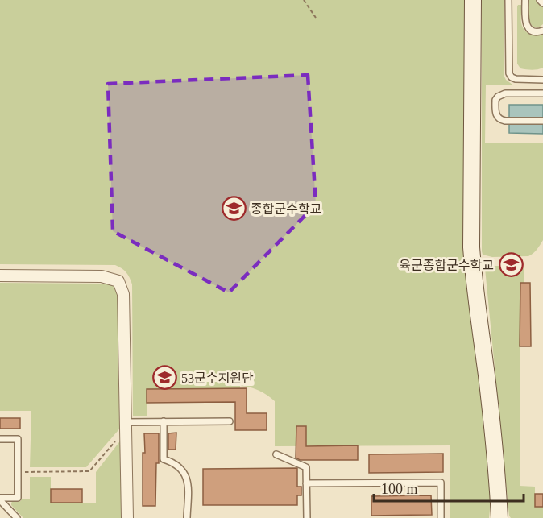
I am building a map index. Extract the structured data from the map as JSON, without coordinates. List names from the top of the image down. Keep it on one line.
{"places":{"school or university":["종합군수학교","육군종합군수학교","53군수지원단"]},"scale_bar":"100 m"}
